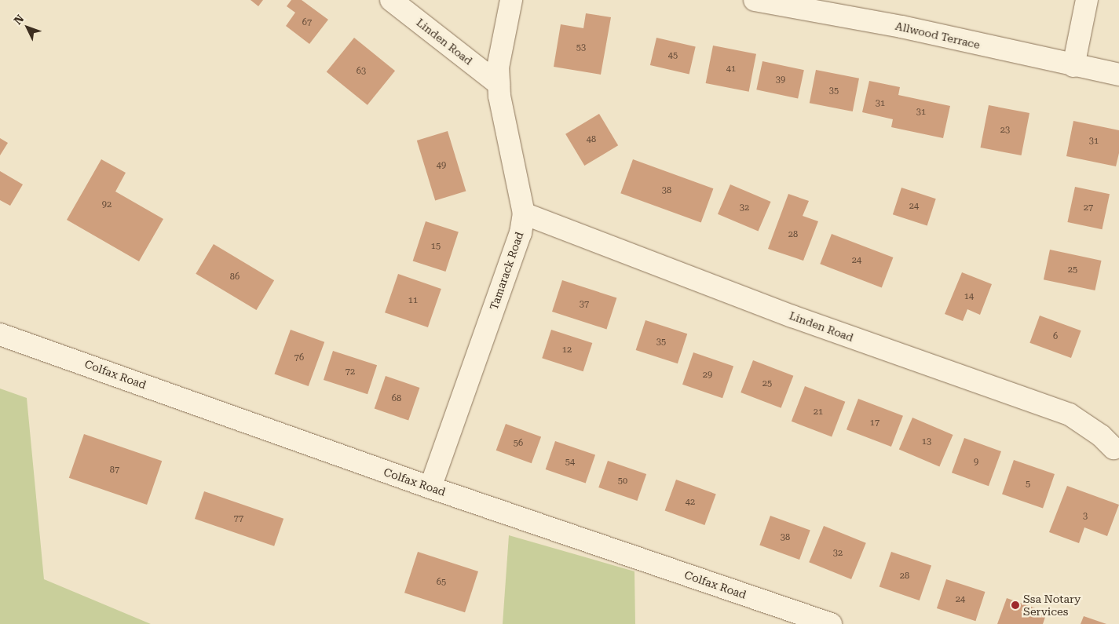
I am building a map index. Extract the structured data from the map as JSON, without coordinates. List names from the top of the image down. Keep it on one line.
{"streets":{"street":["Allwood Terrace","Linden Road","Tamarack Road","Colfax Road"]},"crossings":[["Linden Road","Tamarack Road"],["Tamarack Road","Colfax Road"]],"places":["Ssa Notary Services"],"house_numbers":["67","53","45","41","63","39","35","31","31","23","48","31","49","38","92","24","32","27","28","15","24","25","86","14","11","37","6","35","12","76","72","29","25","68","21","17","13","56","54","9","87","50","5","42","3","77","38","32","28","65","24"],"north":"top left"}
